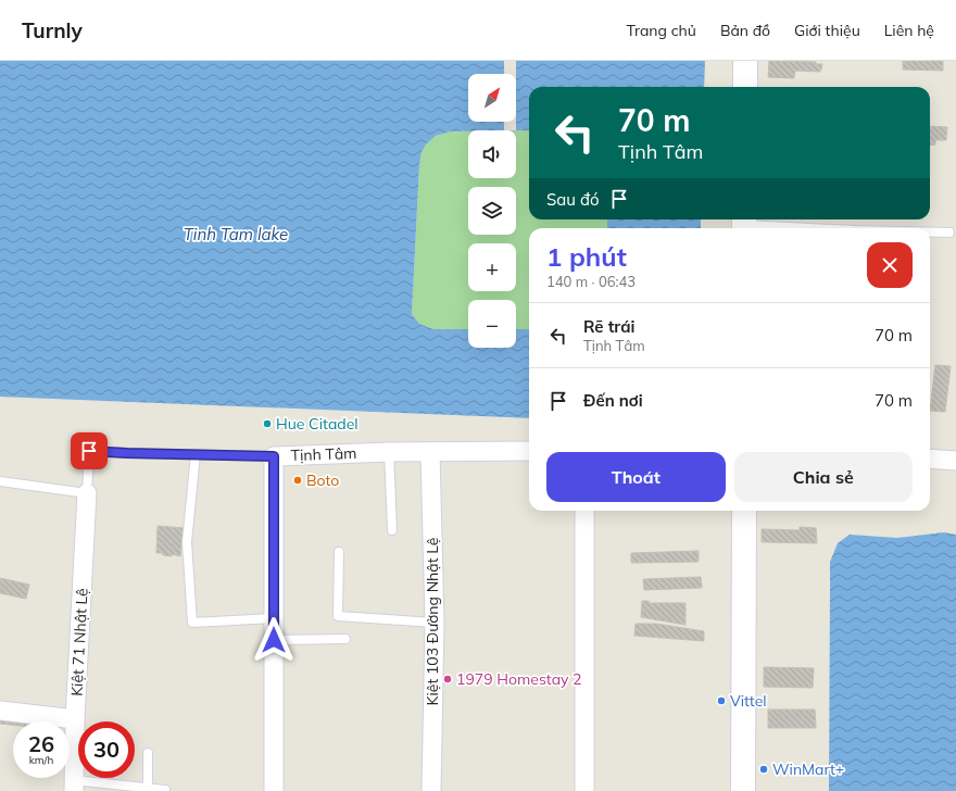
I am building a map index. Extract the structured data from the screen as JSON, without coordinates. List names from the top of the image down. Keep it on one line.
{"streets":{"street":["Tịnh Tâm","Kiệt 103 Đường Nhật Lệ","Kiệt 71 Nhật Lệ"]},"crossings":[["Tịnh Tâm","Kiệt 103 Đường Nhật Lệ"],["Tịnh Tâm","Kiệt 71 Nhật Lệ"]],"water":["Tinh Tam lake"],"places":["Hue Citadel","Boto","1979 Homestay 2","Vittel","WinMart+"],"north":"top right","page":{"header":"Turnly","nav":["Trang chủ","Bản đồ","Giới thiệu","Liên hệ"],"map_buttons":["+","−"],"turn":["70 m","Tịnh Tâm"],"then":"Sau đó","heading":["1 phút","140 m · 06:43"],"list":[{"name":"Rẽ trái","note":"Tịnh Tâm","value":"70 m"},{"name":"Đến nơi","value":"70 m"}],"buttons":["Thoát","Chia sẻ"],"speed":"26 km/h","limit":"30"}}
